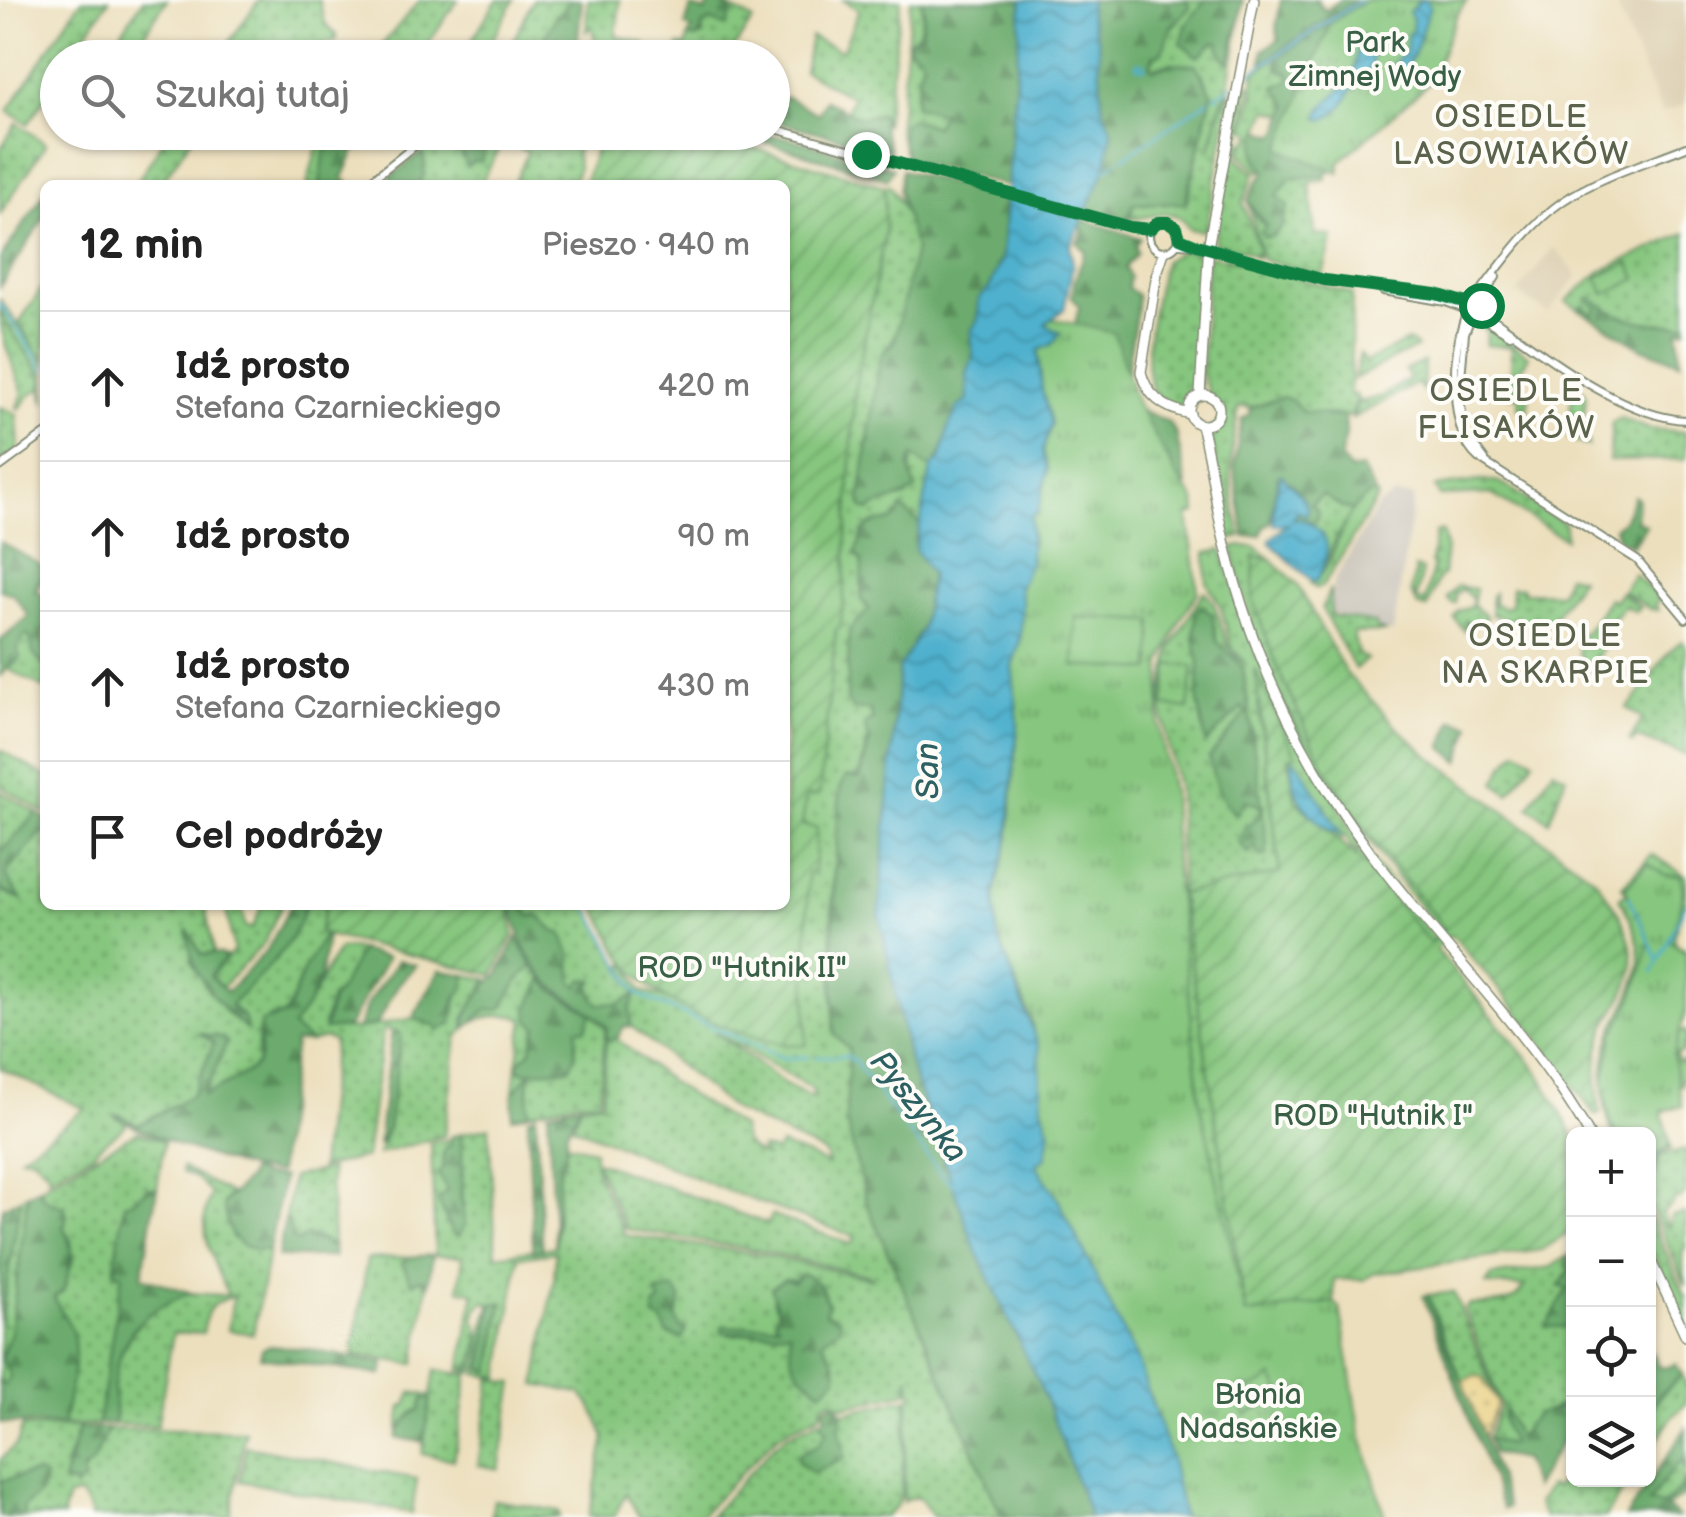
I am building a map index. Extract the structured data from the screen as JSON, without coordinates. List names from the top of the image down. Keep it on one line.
{"districts":["OSIEDLE LASOWIAKÓW","OSIEDLE FLISAKÓW","OSIEDLE NA SKARPIE"],"water":["San","Pyszynka"],"parks":["Park Zimnej Wody","ROD \"Hutnik II\"","ROD \"Hutnik I\"","Błonia Nadsańskie"],"page":{"search":"Szukaj tutaj","heading":["12 min","Pieszo · 940 m"],"list":[["Idź prosto","Stefana Czarnieckiego","420 m"],["Idź prosto","90 m"],["Idź prosto","Stefana Czarnieckiego","430 m"],"Cel podróży"],"map_buttons":["+","−"]}}
